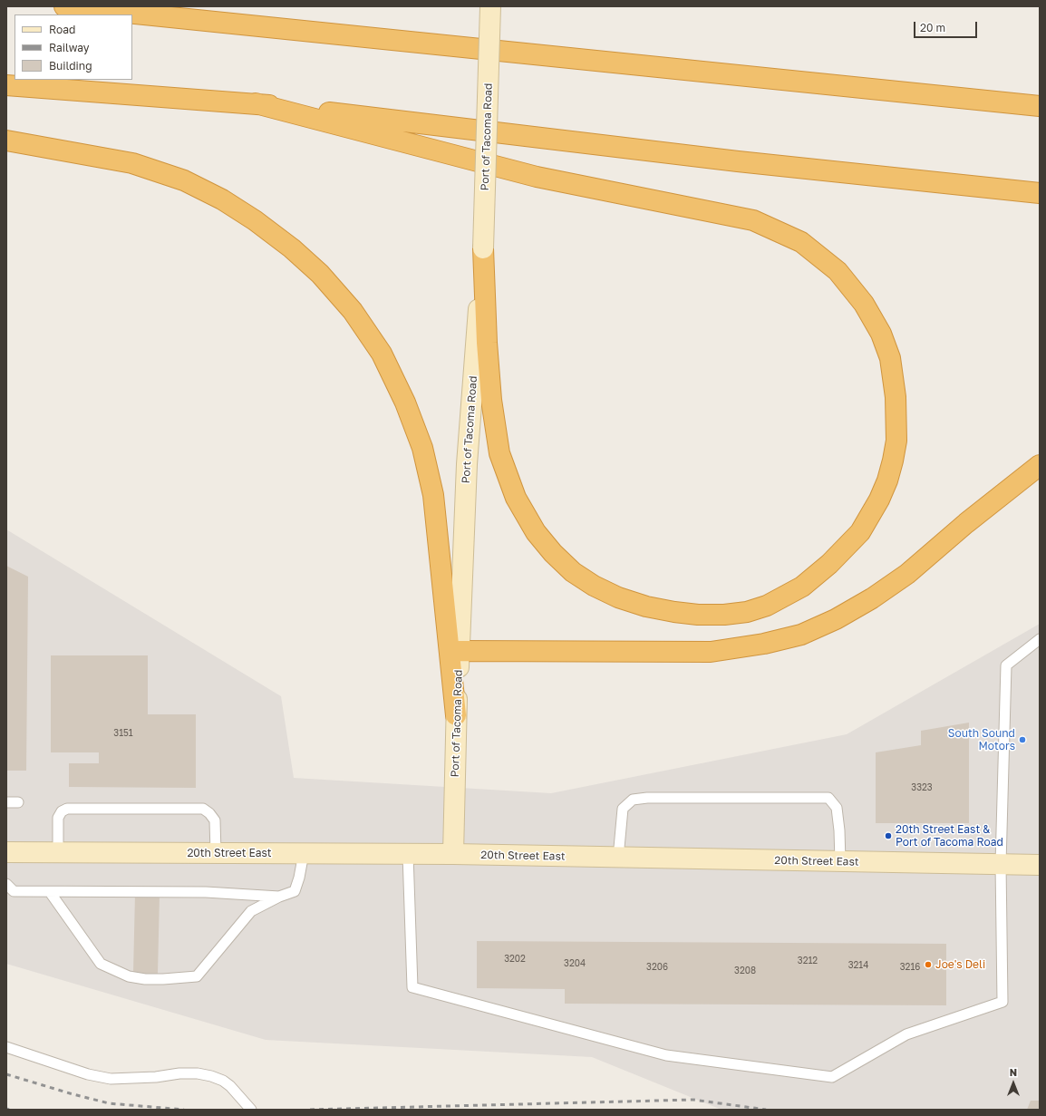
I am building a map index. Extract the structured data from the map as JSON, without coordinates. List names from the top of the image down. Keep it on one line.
{"streets":{"main road":["Port of Tacoma Road","20th Street East"]},"crossings":[["Port of Tacoma Road","20th Street East"]],"places":["South Sound Motors","20th Street East & Port of Tacoma Road","Joe's Deli"],"house_numbers":["3151","3323","3202","3212","3204","3214","3206","3216","3208"],"legend":["Road","Railway","Building"],"scale_bar":"20 m","north":"top"}
